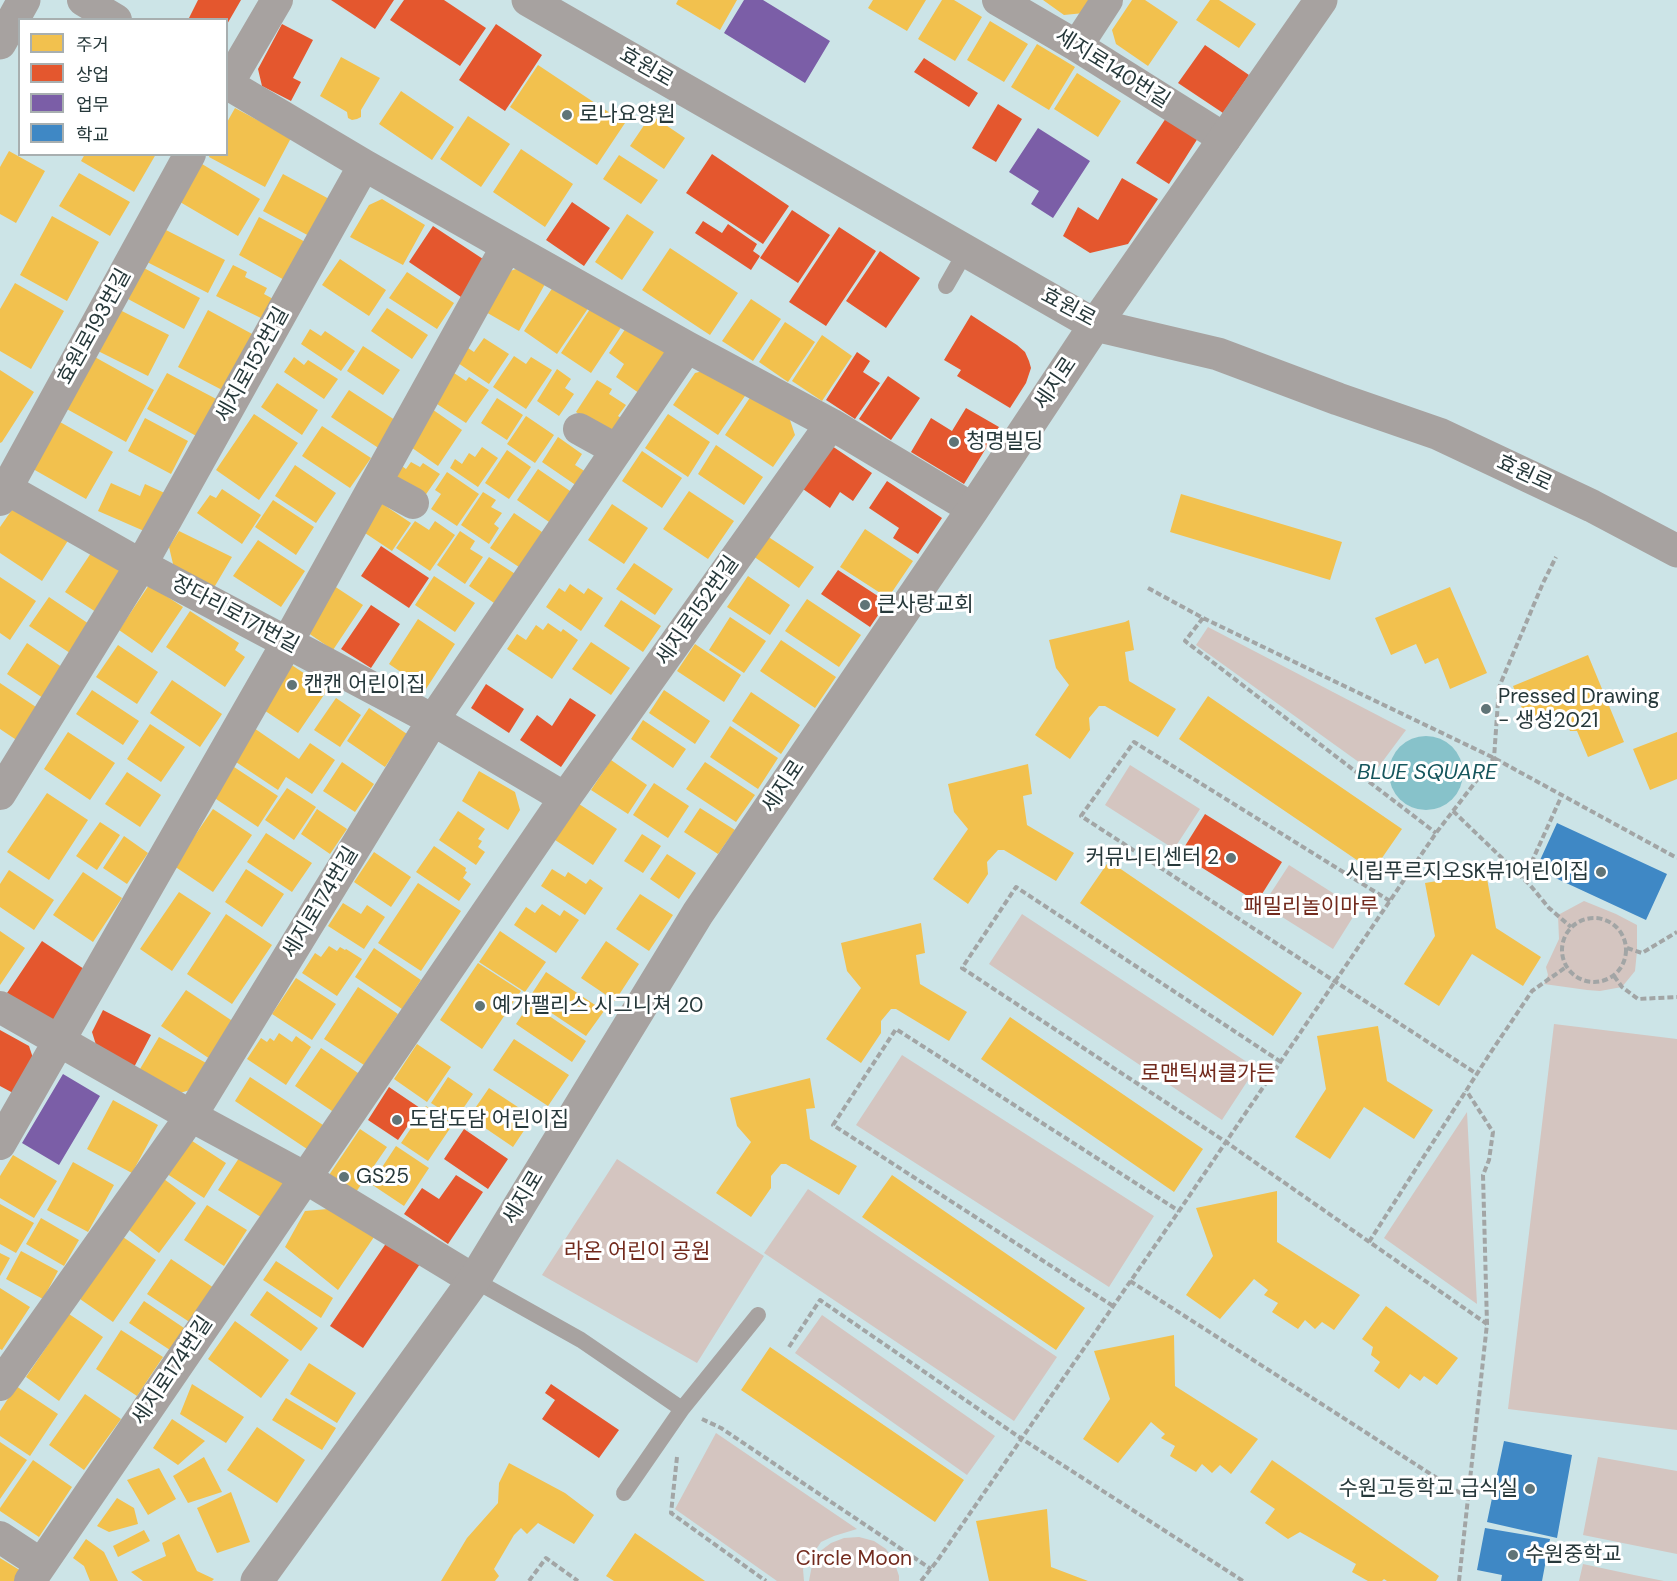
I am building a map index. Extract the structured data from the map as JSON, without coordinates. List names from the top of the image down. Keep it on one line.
{"streets":{"street":["효원로","세지로140번길","효원로193번길","세지로152번길","세지로","장다리로171번길","세지로174번길"]},"crossings":[["효원로","세지로"],["세지로140번길","세지로"],["효원로193번길","장다리로171번길"],["세지로152번길","장다리로171번길"],["세지로152번길","세지로174번길"],["장다리로171번길","세지로174번길"]],"water":["BLUE SQUARE"],"parks":["패밀리놀이마루","로맨틱써클가든","라온 어린이 공원","Circle Moon"],"places":["로나요양원","청명빌딩","큰사랑교회","캔캔 어린이집","Pressed Drawing - 생성2021","커뮤니티센터 2","시립푸르지오SK뷰1어린이집","예가팰리스 시그니쳐 20","도담도담 어린이집","GS25","수원고등학교 급식실","수원중학교"],"legend":["주거","상업","업무","학교"]}
